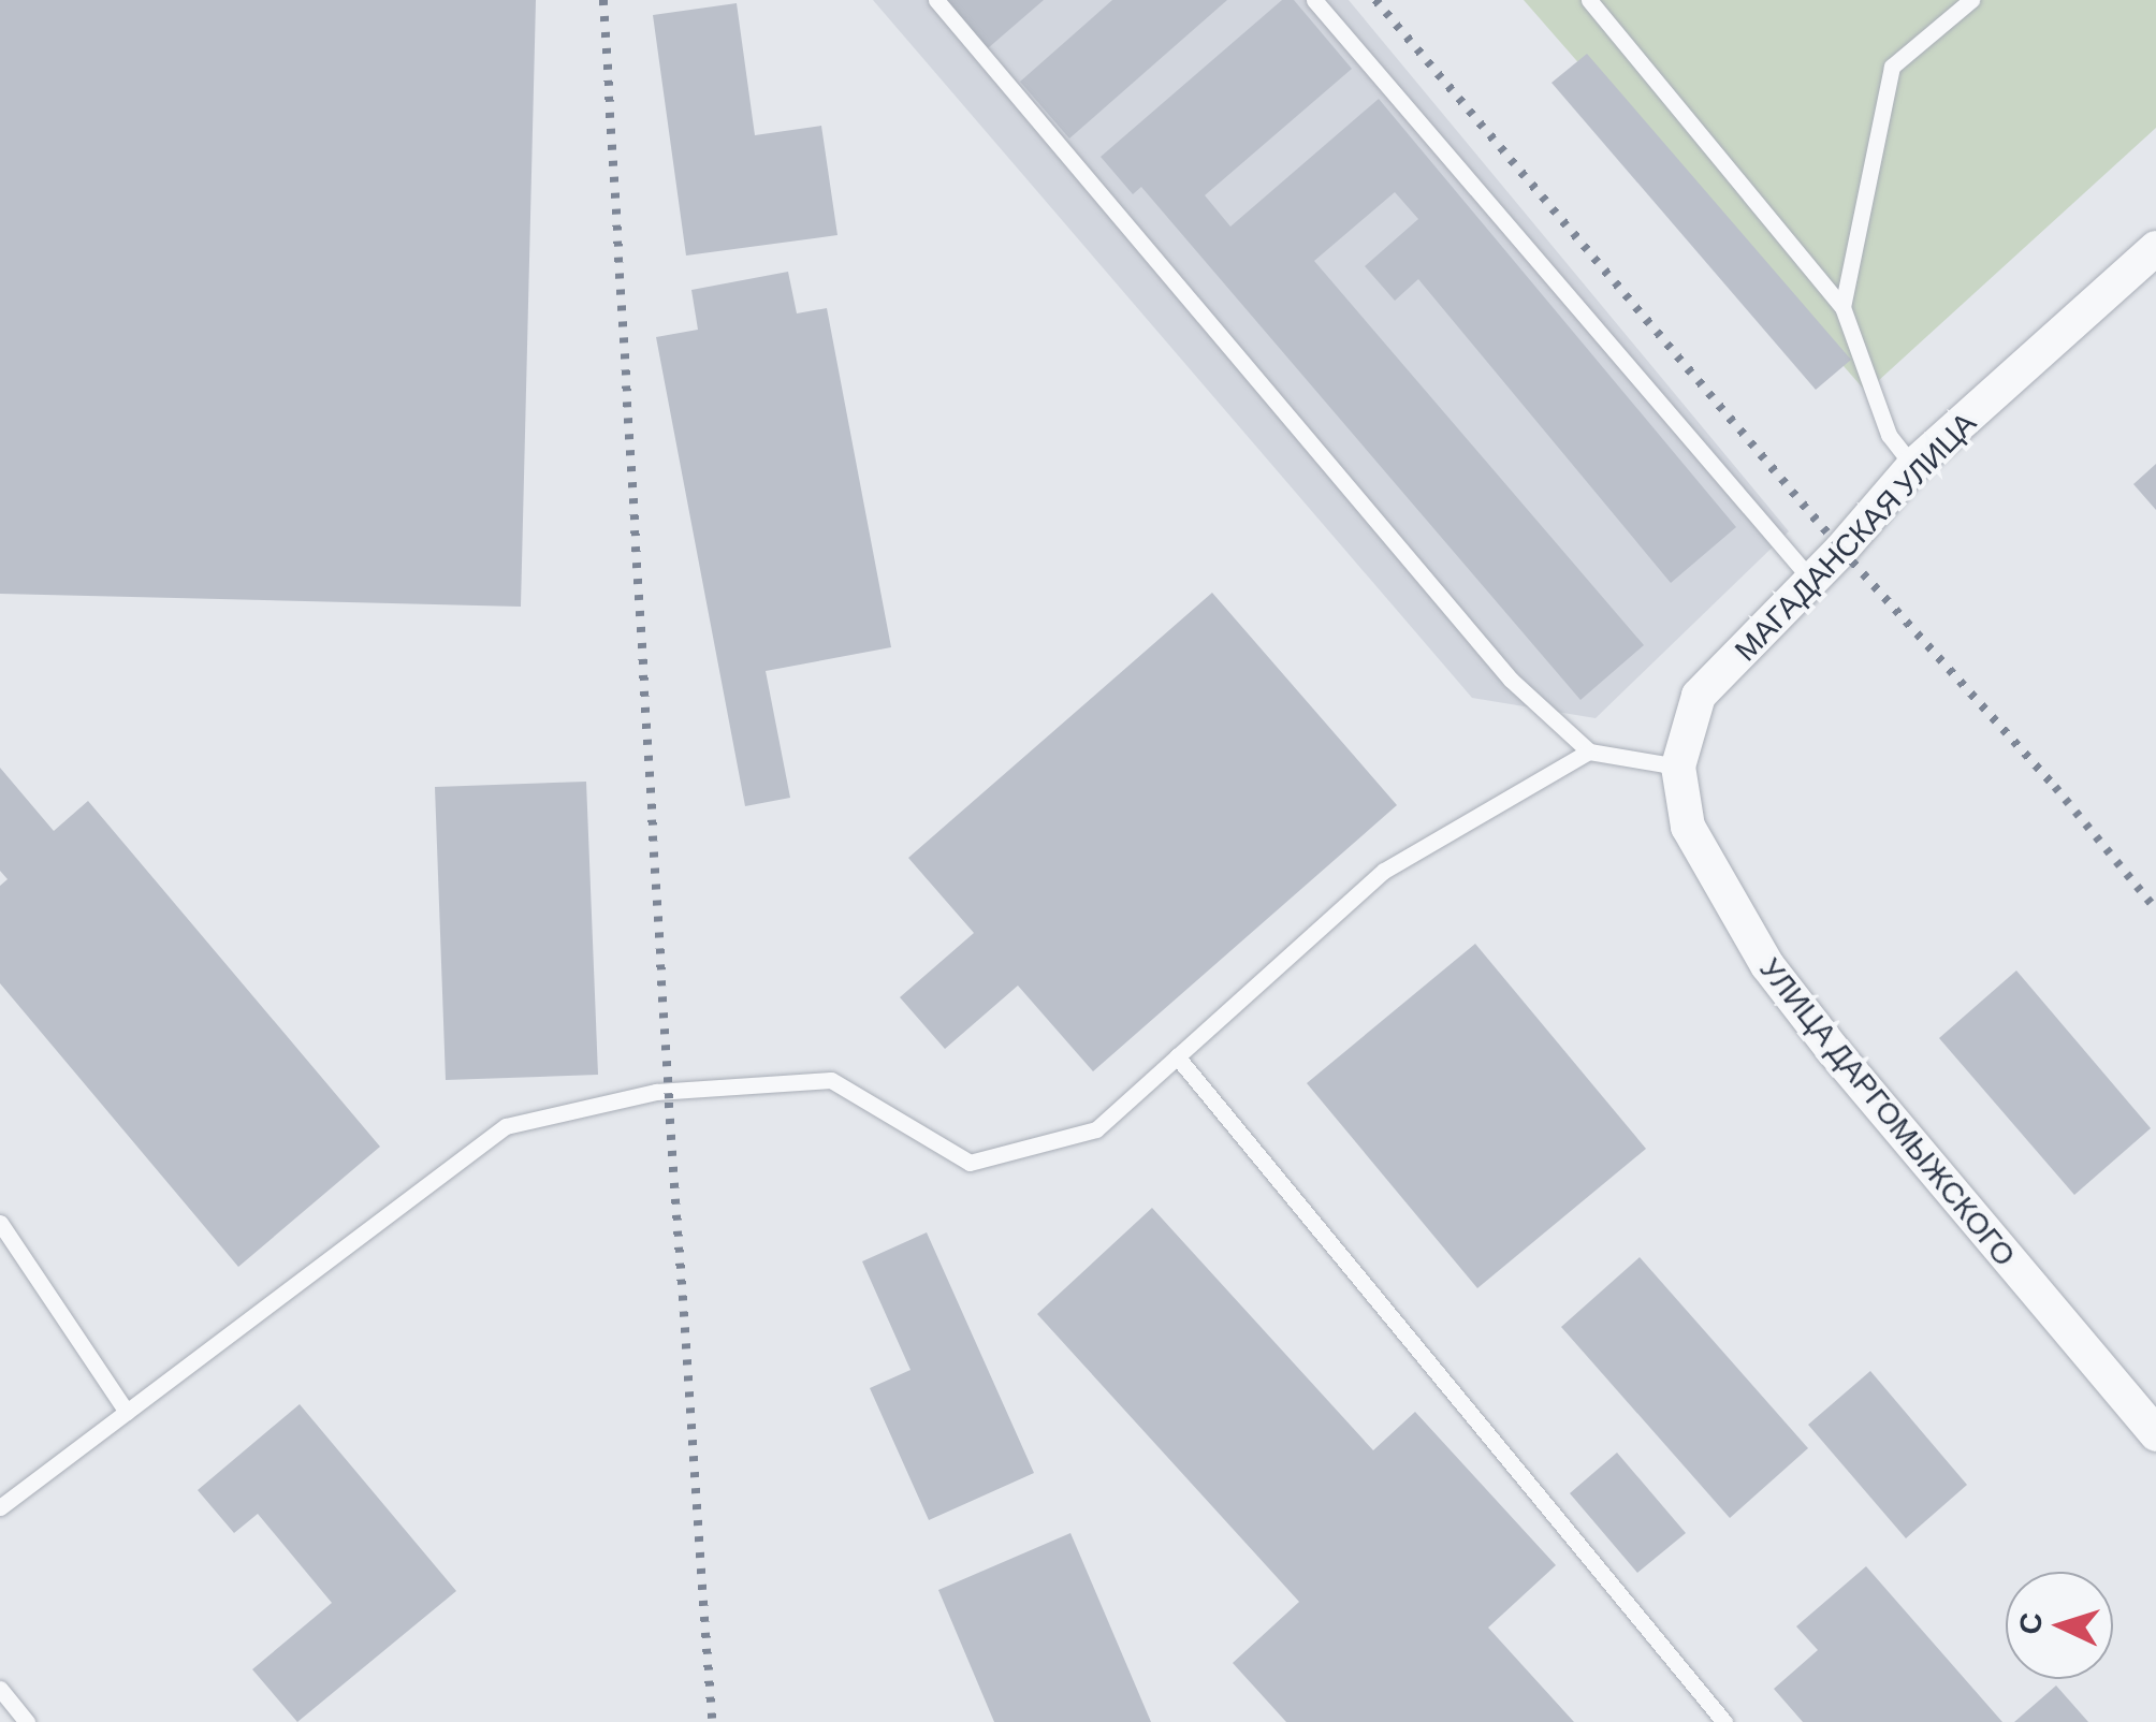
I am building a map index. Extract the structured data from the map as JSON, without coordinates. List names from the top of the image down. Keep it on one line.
{"streets":{"street":["МАГАДАНСКАЯ УЛИЦА","УЛИЦА ДАРГОМЫЖСКОГО"]},"crossings":[["МАГАДАНСКАЯ УЛИЦА","УЛИЦА ДАРГОМЫЖСКОГО"]],"north":"left"}
